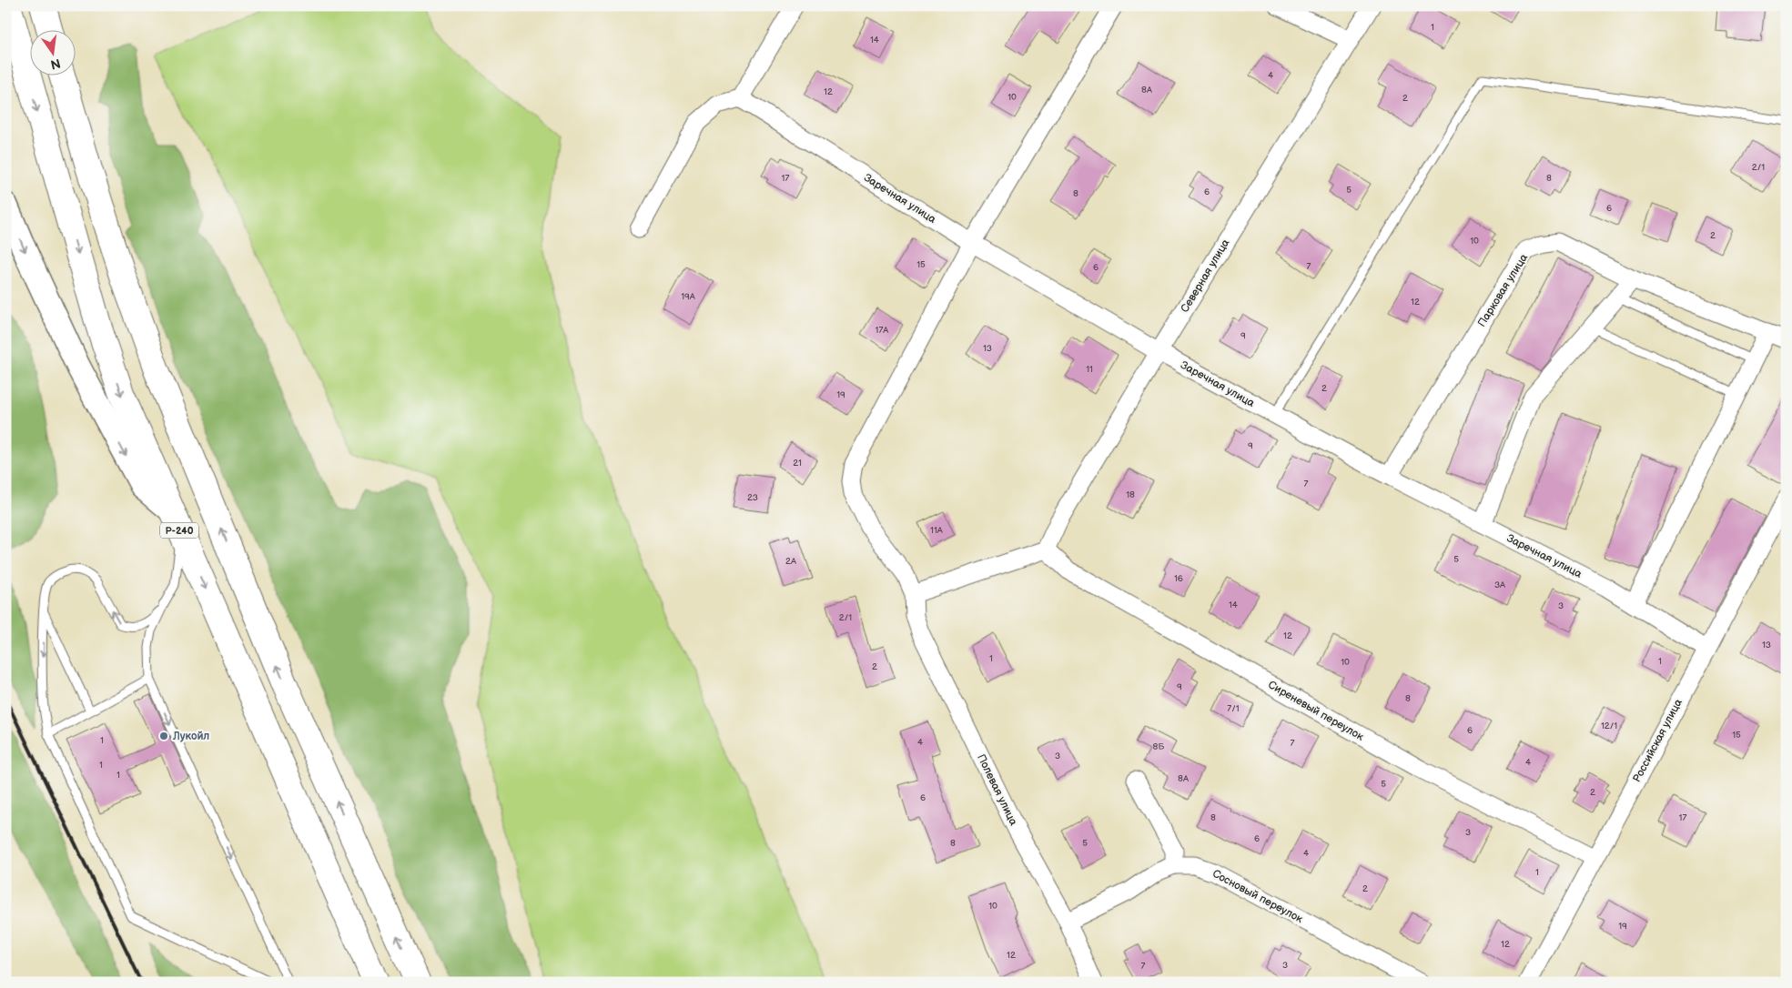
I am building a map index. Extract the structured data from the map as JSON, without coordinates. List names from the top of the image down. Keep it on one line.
{"streets":{"highway":["Р-240"],"street":["Заречная улица","Северная улица","Парковая улица","Сиреневый переулок","Российская улица","Полевая улица","Сосновый переулок"]},"crossings":[["Заречная улица","Северная улица"],["Заречная улица","Парковая улица"],["Заречная улица","Российская улица"],["Северная улица","Сиреневый переулок"],["Сиреневый переулок","Российская улица"],["Полевая улица","Сосновый переулок"]],"places":["Лукойл"],"house_numbers":["1","14","4","8А","12","10","2","2/1","17","8","5","6","8","6","2","10","15","7","6","19А","12","17А","9","13","11","2","19","9","21","7","18","23","11А","5","2А","16","3А","14","3","2/1","12","13","1","1","10","2","9","8","7/1","12/1","6","15","1","4","7","8Б","3","4","1","1","8А","5","2","6","8","17","3","6","8","5","4","1","2","10","19","12","12","3","7"],"north":"bottom"}
